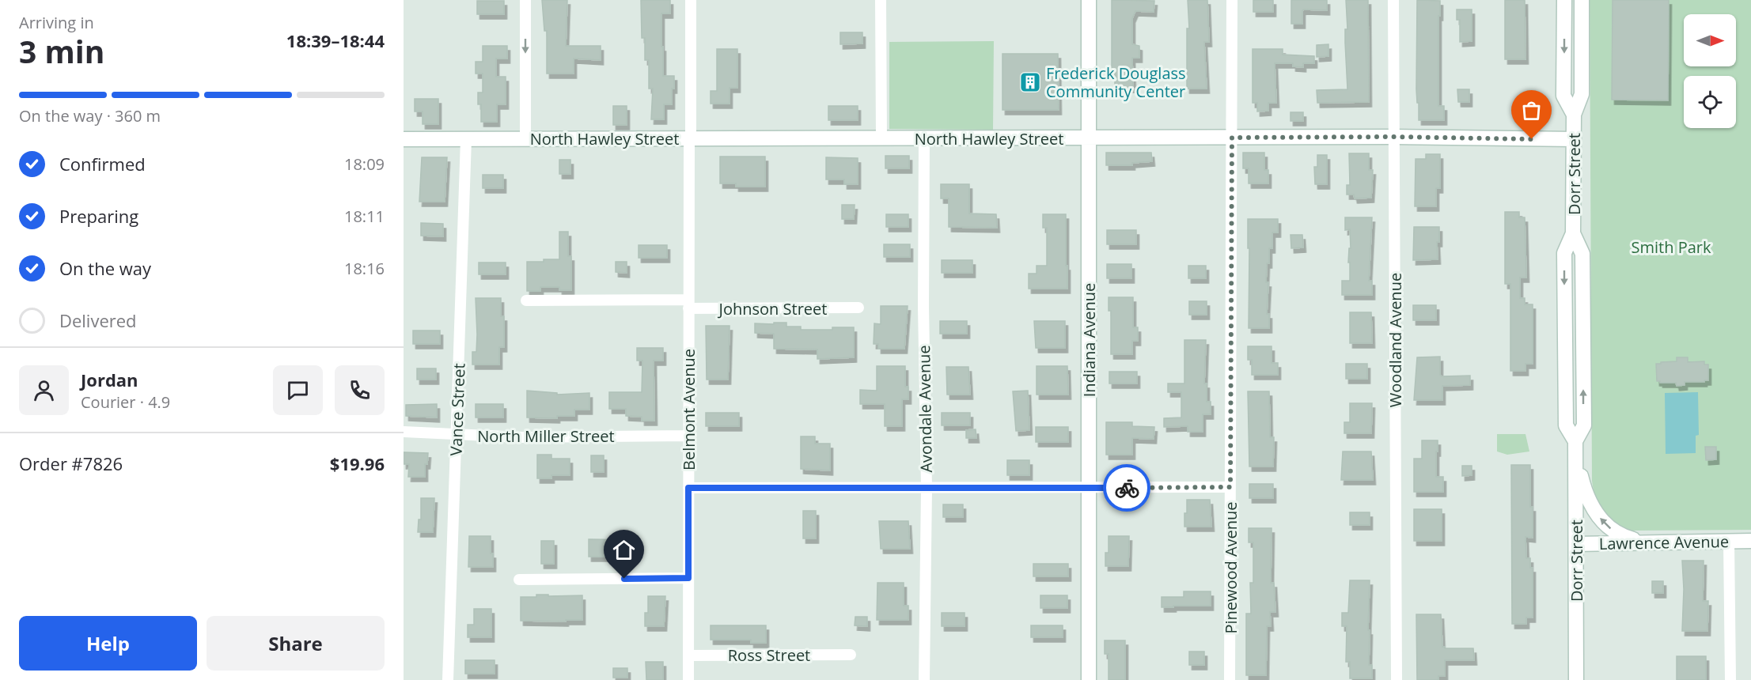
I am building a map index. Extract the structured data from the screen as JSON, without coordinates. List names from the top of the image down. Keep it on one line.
{"streets":{"street":["North Hawley Street","Dorr Street","Johnson Street","Indiana Avenue","Woodland Avenue","Avondale Avenue","Vance Street","Belmont Avenue","North Miller Street","Lawrence Avenue","Pinewood Avenue","Ross Street"]},"crossings":[["North Hawley Street","Dorr Street"],["North Hawley Street","Indiana Avenue"],["North Hawley Street","Woodland Avenue"],["North Hawley Street","Avondale Avenue"],["North Hawley Street","Vance Street"],["North Hawley Street","Belmont Avenue"],["North Hawley Street","Pinewood Avenue"],["Dorr Street","Lawrence Avenue"],["Johnson Street","Belmont Avenue"],["Vance Street","North Miller Street"],["Belmont Avenue","North Miller Street"],["Belmont Avenue","Ross Street"]],"parks":["Smith Park"],"places":{"building":["Frederick Douglass Community Center"]},"north":"right","page":{"heading":["3 min","Arriving in","18:39–18:44"],"panel":["Jordan","Courier · 4.9","Order #7826","$19.96"],"bar":"On the way · 360 m","list":[["Confirmed","18:09"],["Preparing","18:11"],["On the way","18:16"],"Delivered"],"buttons":["Help","Share"]}}
